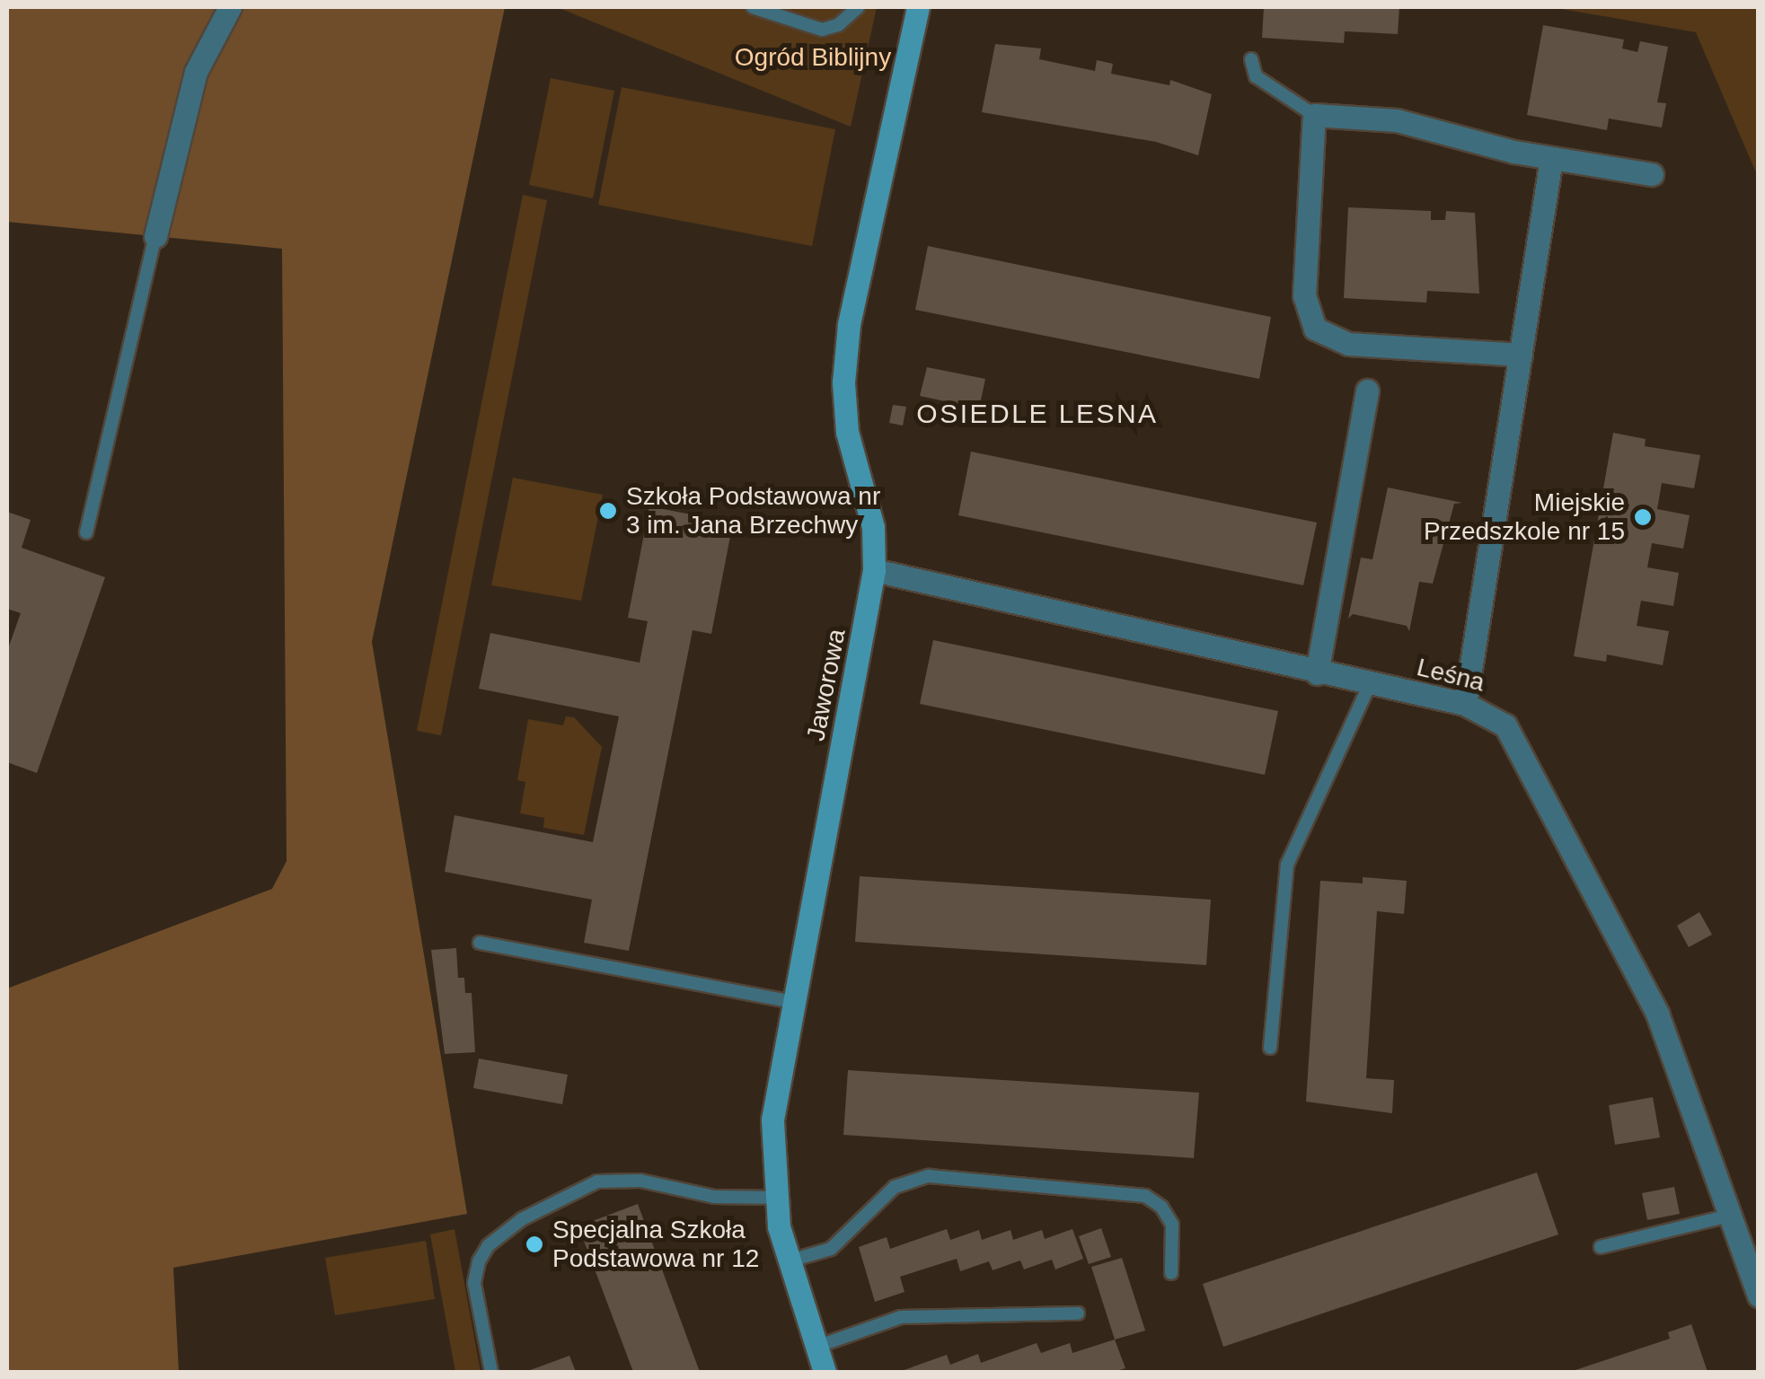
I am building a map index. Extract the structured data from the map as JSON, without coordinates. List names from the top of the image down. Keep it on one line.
{"streets":{"street":["Leśna","Jaworowa"]},"crossings":[["Leśna","Jaworowa"]],"districts":["OSIEDLE LESNA"],"parks":["Ogród Biblijny"],"places":["Szkoła Podstawowa nr 3 im. Jana Brzechwy","Miejskie Przedszkole nr 15","Specjalna Szkoła Podstawowa nr 12"]}
